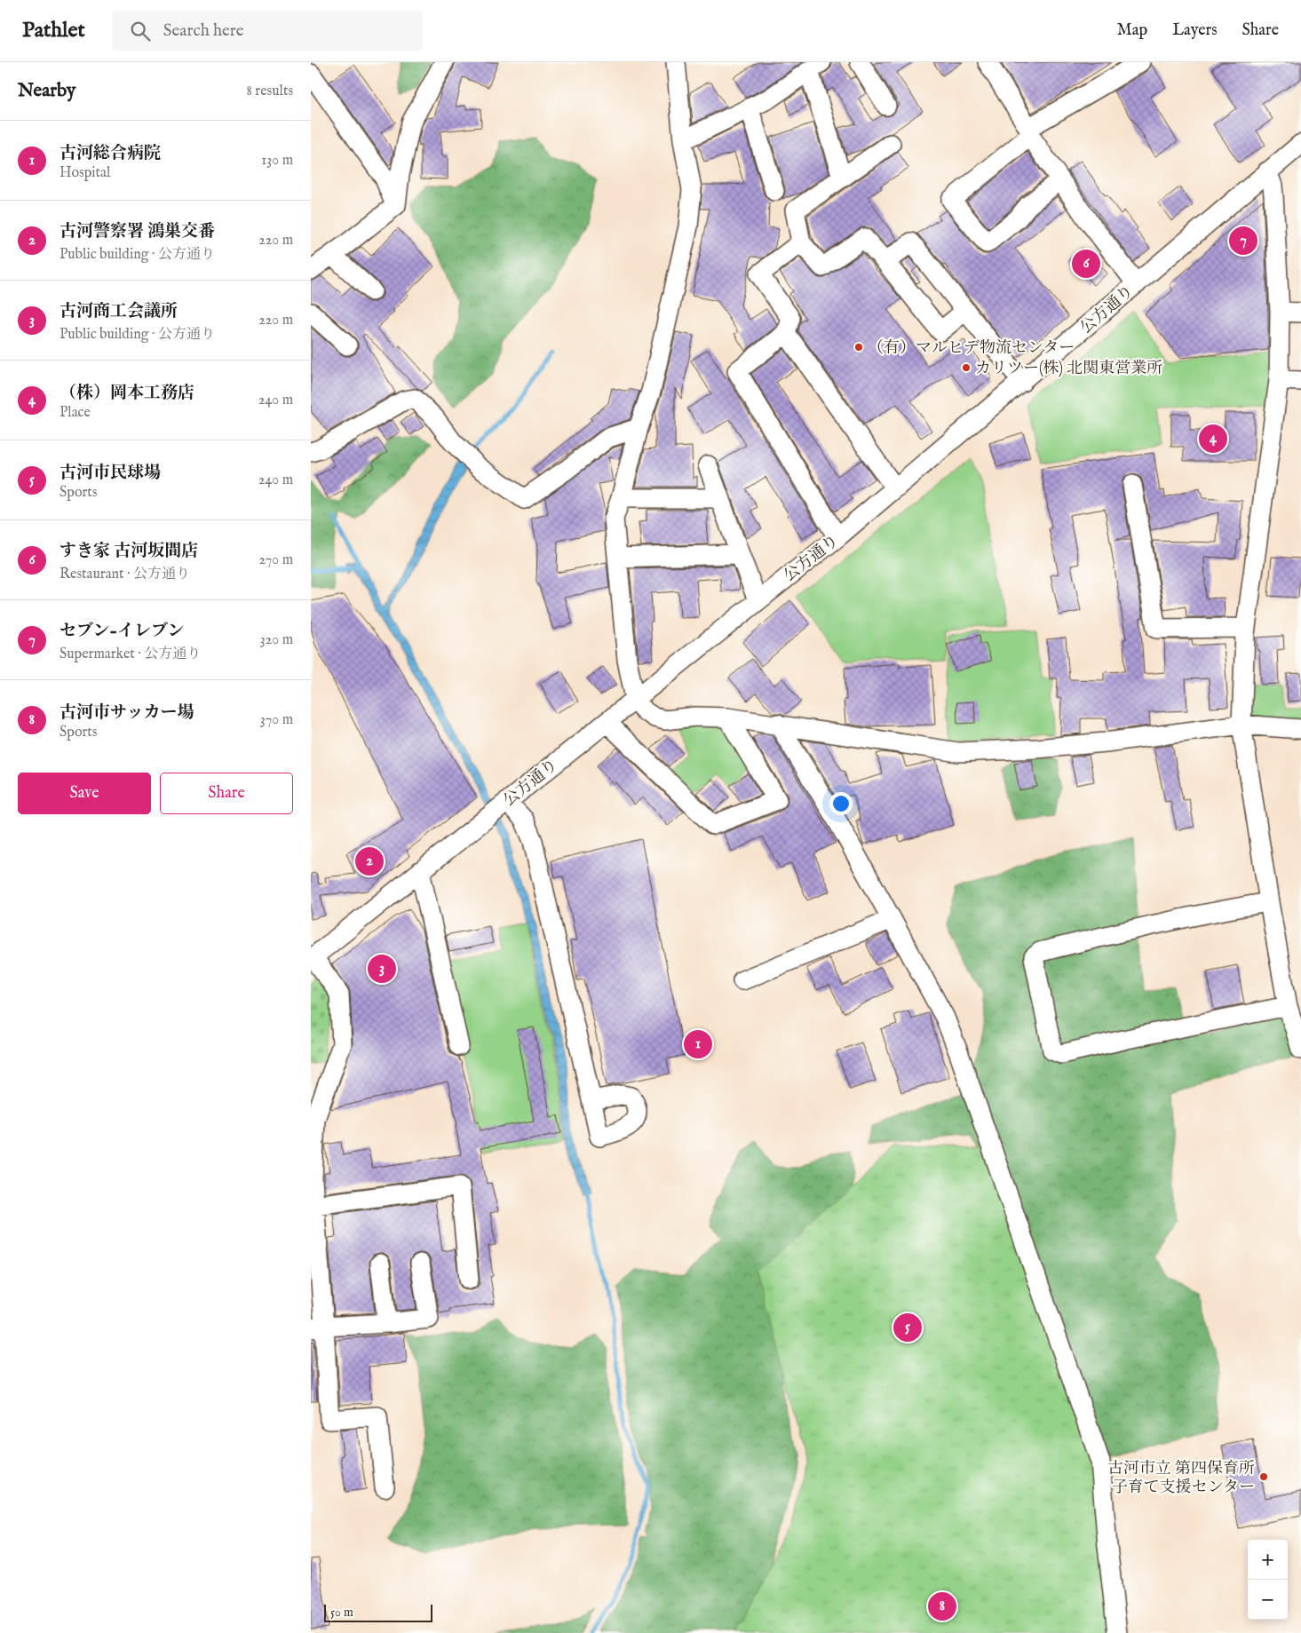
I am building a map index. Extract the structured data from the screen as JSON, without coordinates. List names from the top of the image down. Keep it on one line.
{"streets":{"street":["公方通り"]},"places":["（有）マルヒデ物流センター","カリツー(株) 北関東営業所","古河市立 第四保育所 子育て支援センター"],"scale_bar":"50 m","page":{"header":"Pathlet","search":"Search here","nav":["Map","Layers","Share"],"heading":["Nearby","8 results"],"list":[{"mark":"1","name":"古河総合病院","note":"Hospital","value":"130 m"},{"mark":"2","name":"古河警察署 鴻巣交番","note":"Public building · 公方通り","value":"220 m"},{"mark":"3","name":"古河商工会議所","note":"Public building · 公方通り","value":"220 m"},{"mark":"4","name":"（株）岡本工務店","note":"Place","value":"240 m"},{"mark":"5","name":"古河市民球場","note":"Sports","value":"240 m"},{"mark":"6","name":"すき家 古河坂間店","note":"Restaurant · 公方通り","value":"270 m"},{"mark":"7","name":"セブン-イレブン","note":"Supermarket · 公方通り","value":"320 m"},{"mark":"8","name":"古河市サッカー場","note":"Sports","value":"370 m"}],"pins":["7","6","4","2","3","1","5","8"],"buttons":["Save","Share"],"map_buttons":["+","−"],"scale":"50 m"}}
